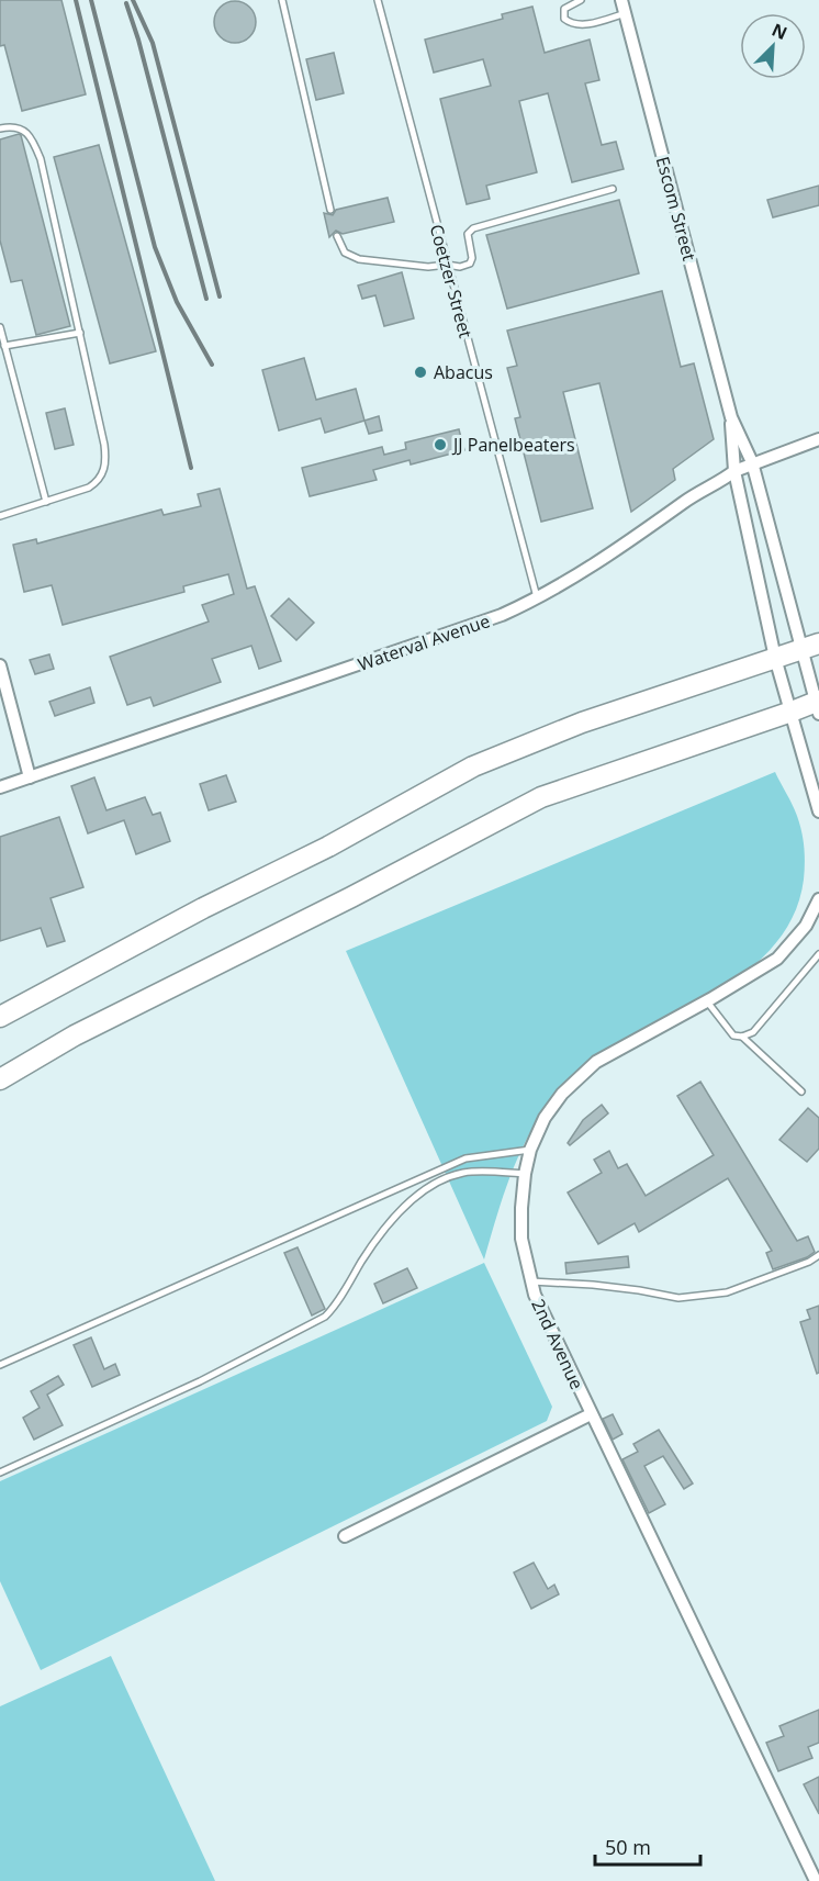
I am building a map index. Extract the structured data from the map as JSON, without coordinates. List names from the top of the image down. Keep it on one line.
{"streets":{"street":["Escom Street","Waterval Avenue","2nd Avenue"],"lane":["Coetzer Street"]},"crossings":[["Escom Street","Waterval Avenue"],["Coetzer Street","Waterval Avenue"]],"places":["Abacus","JJ Panelbeaters"],"scale_bar":"50 m","north":"top right"}
